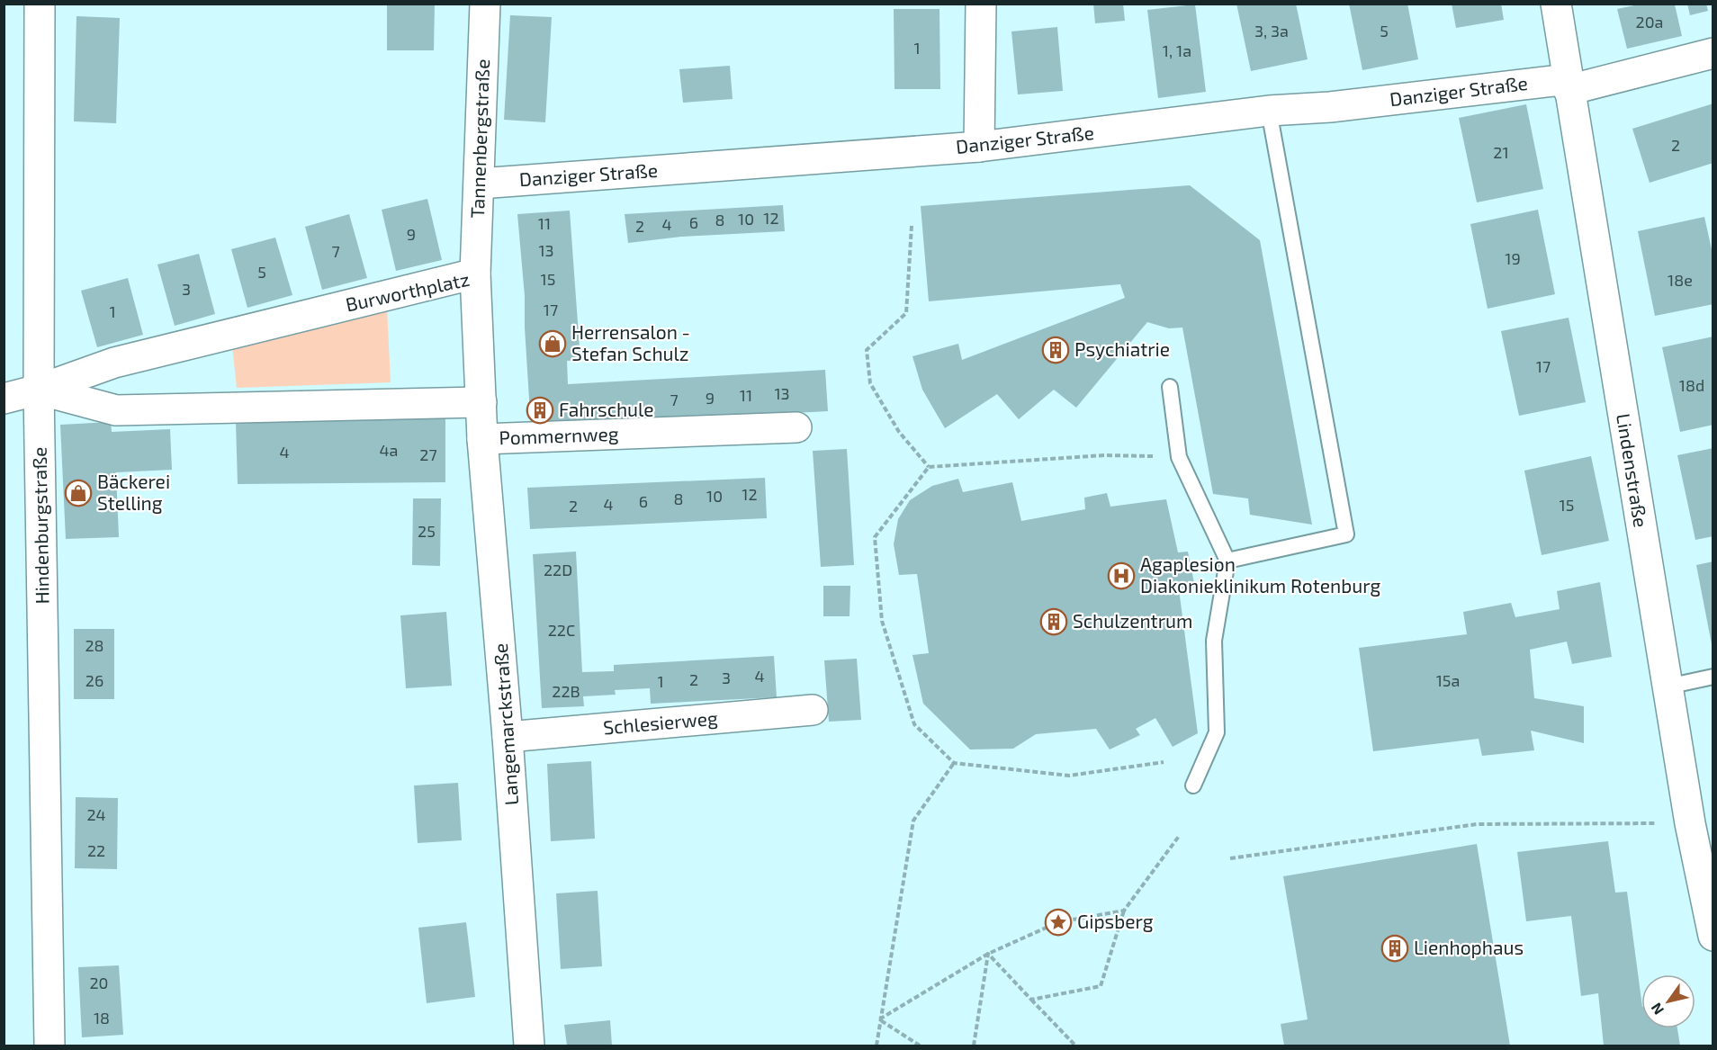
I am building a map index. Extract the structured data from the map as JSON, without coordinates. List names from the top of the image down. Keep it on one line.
{"streets":{"street":["Danziger Straße","Tannenbergstraße","Burworthplatz","Pommernweg","Lindenstraße","Hindenburgstraße","Schlesierweg","Langemarckstraße"]},"crossings":[["Danziger Straße","Tannenbergstraße"],["Danziger Straße","Lindenstraße"],["Tannenbergstraße","Burworthplatz"],["Burworthplatz","Hindenburgstraße"],["Burworthplatz","Langemarckstraße"],["Pommernweg","Langemarckstraße"],["Schlesierweg","Langemarckstraße"]],"places":{"shop":["Herrensalon - Stefan Schulz","Bäckerei Stelling"],"building":["Psychiatrie","Fahrschule","Schulzentrum","Lienhophaus"],"hospital":["Agaplesion Diakonieklinikum Rotenburg"],"place":["Gipsberg"]},"house_numbers":["20a","3, 3a","5","1","1, 1a","2","21","12","10","8","6","11","4","2","9","13","7","19","5","15","18e","3","17","1","17","18d","13","11","9","7","4a","4","27","12","10","8","6","4","15","2","25","22D","22C","28","4","3","2","26","15a","1","22B","24","22","20","18"],"north":"bottom left"}
